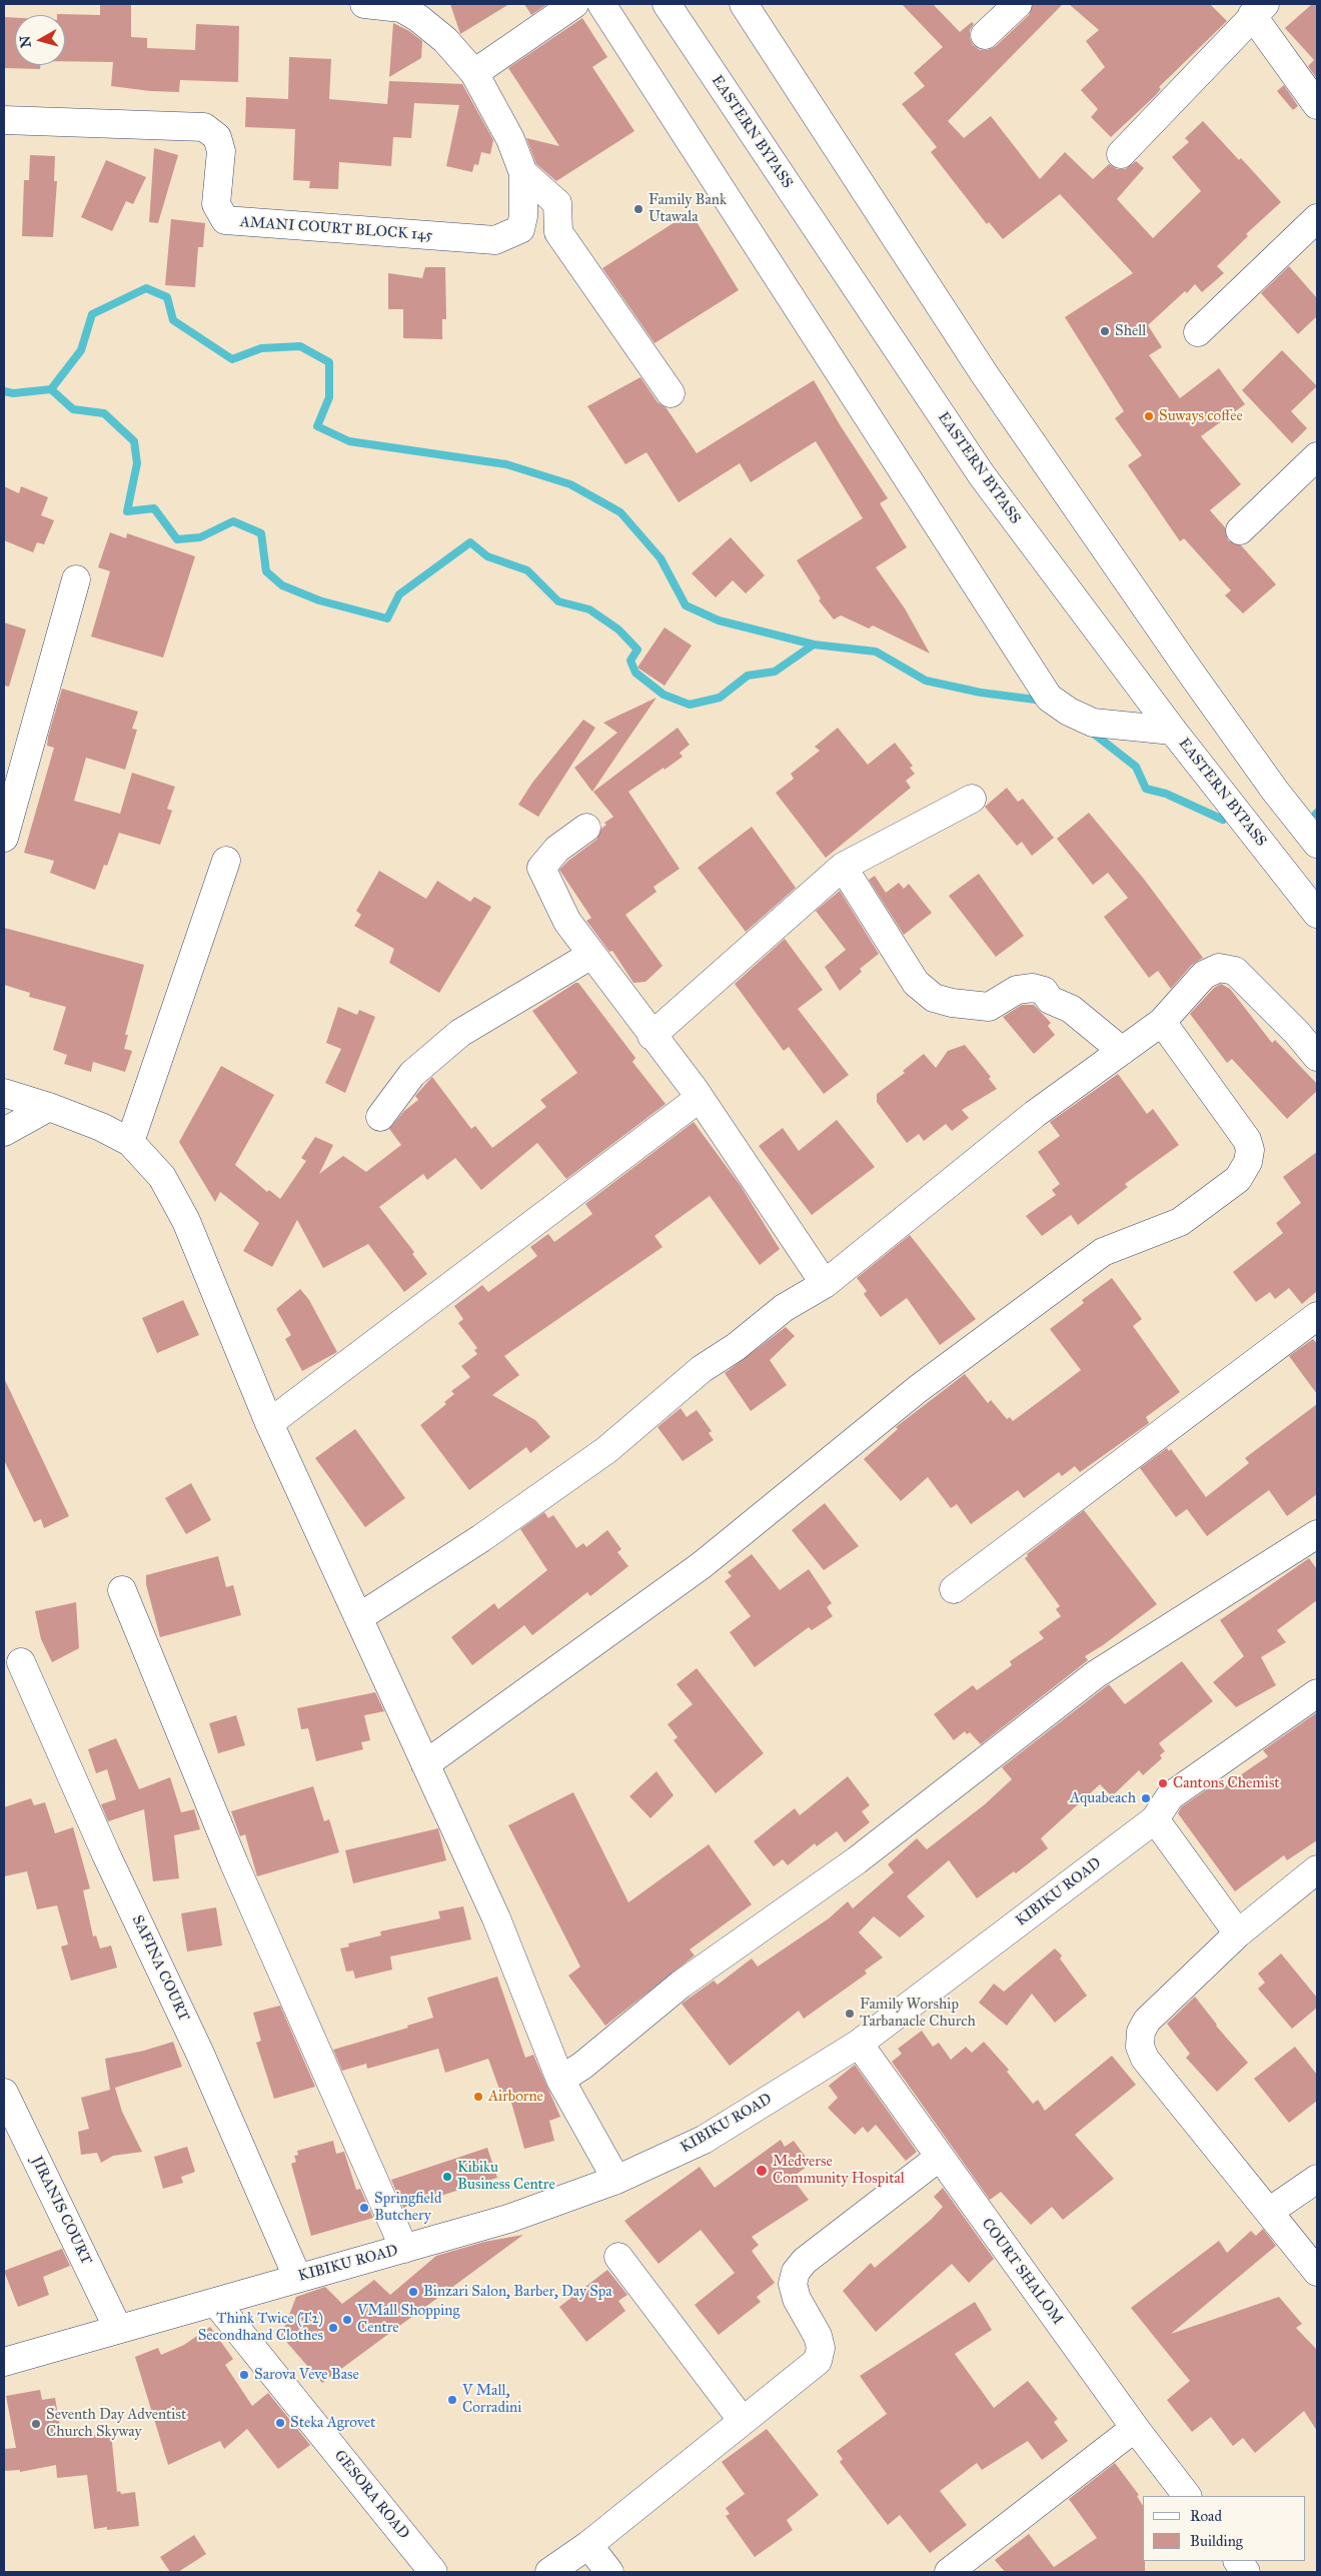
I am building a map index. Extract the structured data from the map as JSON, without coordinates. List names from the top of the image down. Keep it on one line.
{"streets":{"street":["EASTERN BYPASS","AMANI COURT BLOCK 145","KIBIKU ROAD","SAFINA COURT","JIRANIS COURT","COURT SHALOM","GESORA ROAD"]},"crossings":[["KIBIKU ROAD","SAFINA COURT"],["KIBIKU ROAD","JIRANIS COURT"],["KIBIKU ROAD","COURT SHALOM"],["KIBIKU ROAD","GESORA ROAD"]],"places":["Family Bank Utawala","Shell","Suways coffee","Cantons Chemist","Aquabeach","Family Worship Tarbanacle Church","Airborne","Medverse Community Hospital","Kibiku Business Centre","Springfield Butchery","Binzari Salon, Barber, Day Spa","VMall Shopping Centre","Think Twice (T2) Secondhand Clothes","Sarova Veve Base","V Mall, Corradini","Steka Agrovet","Seventh Day Adventist Church Skyway"],"legend":["Road","Building"],"north":"left"}
